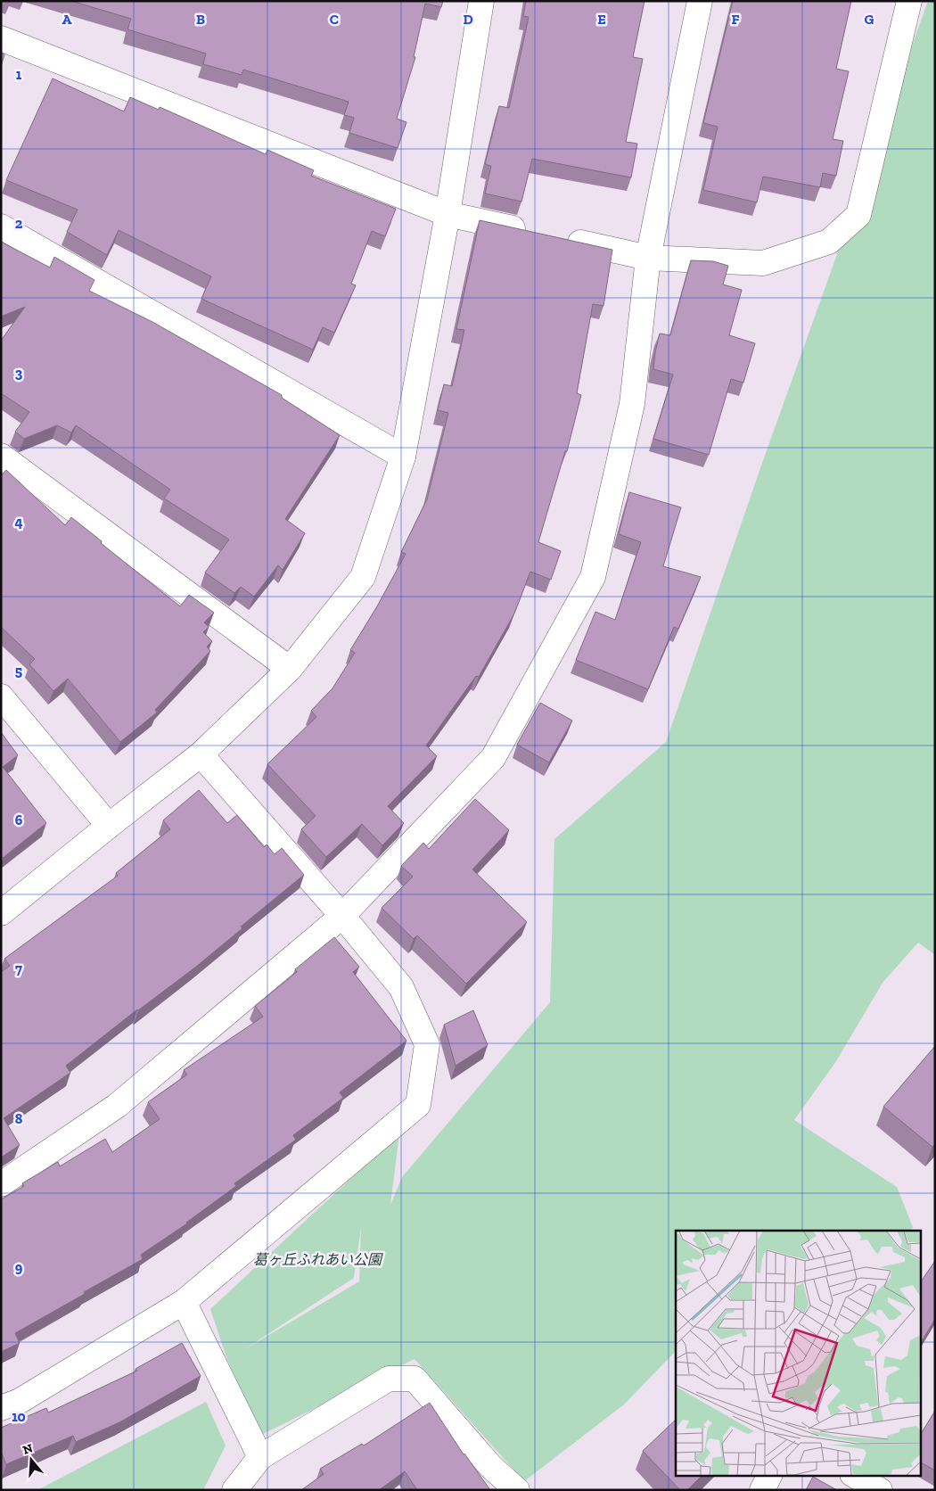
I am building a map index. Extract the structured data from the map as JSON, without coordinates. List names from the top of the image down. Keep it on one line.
{"parks":["葛ヶ丘ふれあい公園"],"north":"top","grid":{"columns":["A","B","C","D","E","F","G"],"rows":["1","2","3","4","5","6","7","8","9","10"]}}
